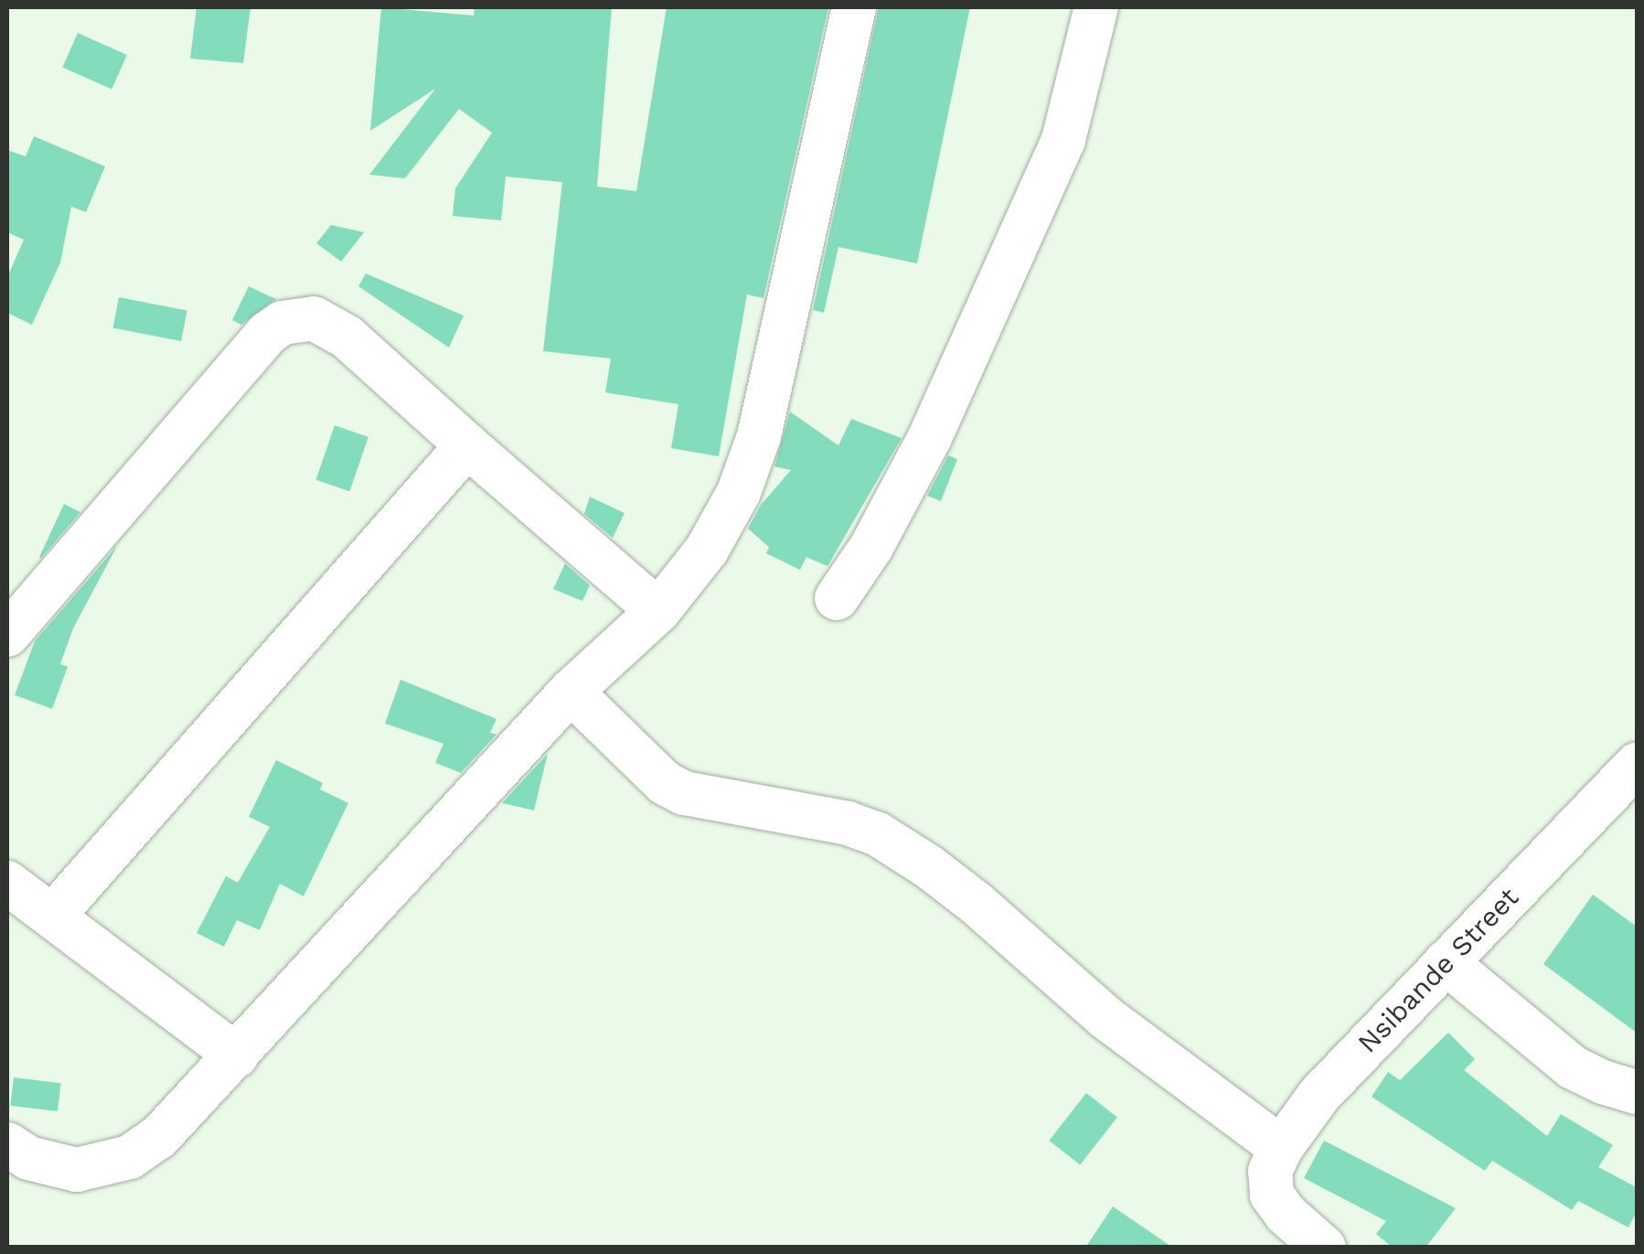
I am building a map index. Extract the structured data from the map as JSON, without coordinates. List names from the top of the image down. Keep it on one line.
{"streets":{"street":["Nsibande Street"]}}
